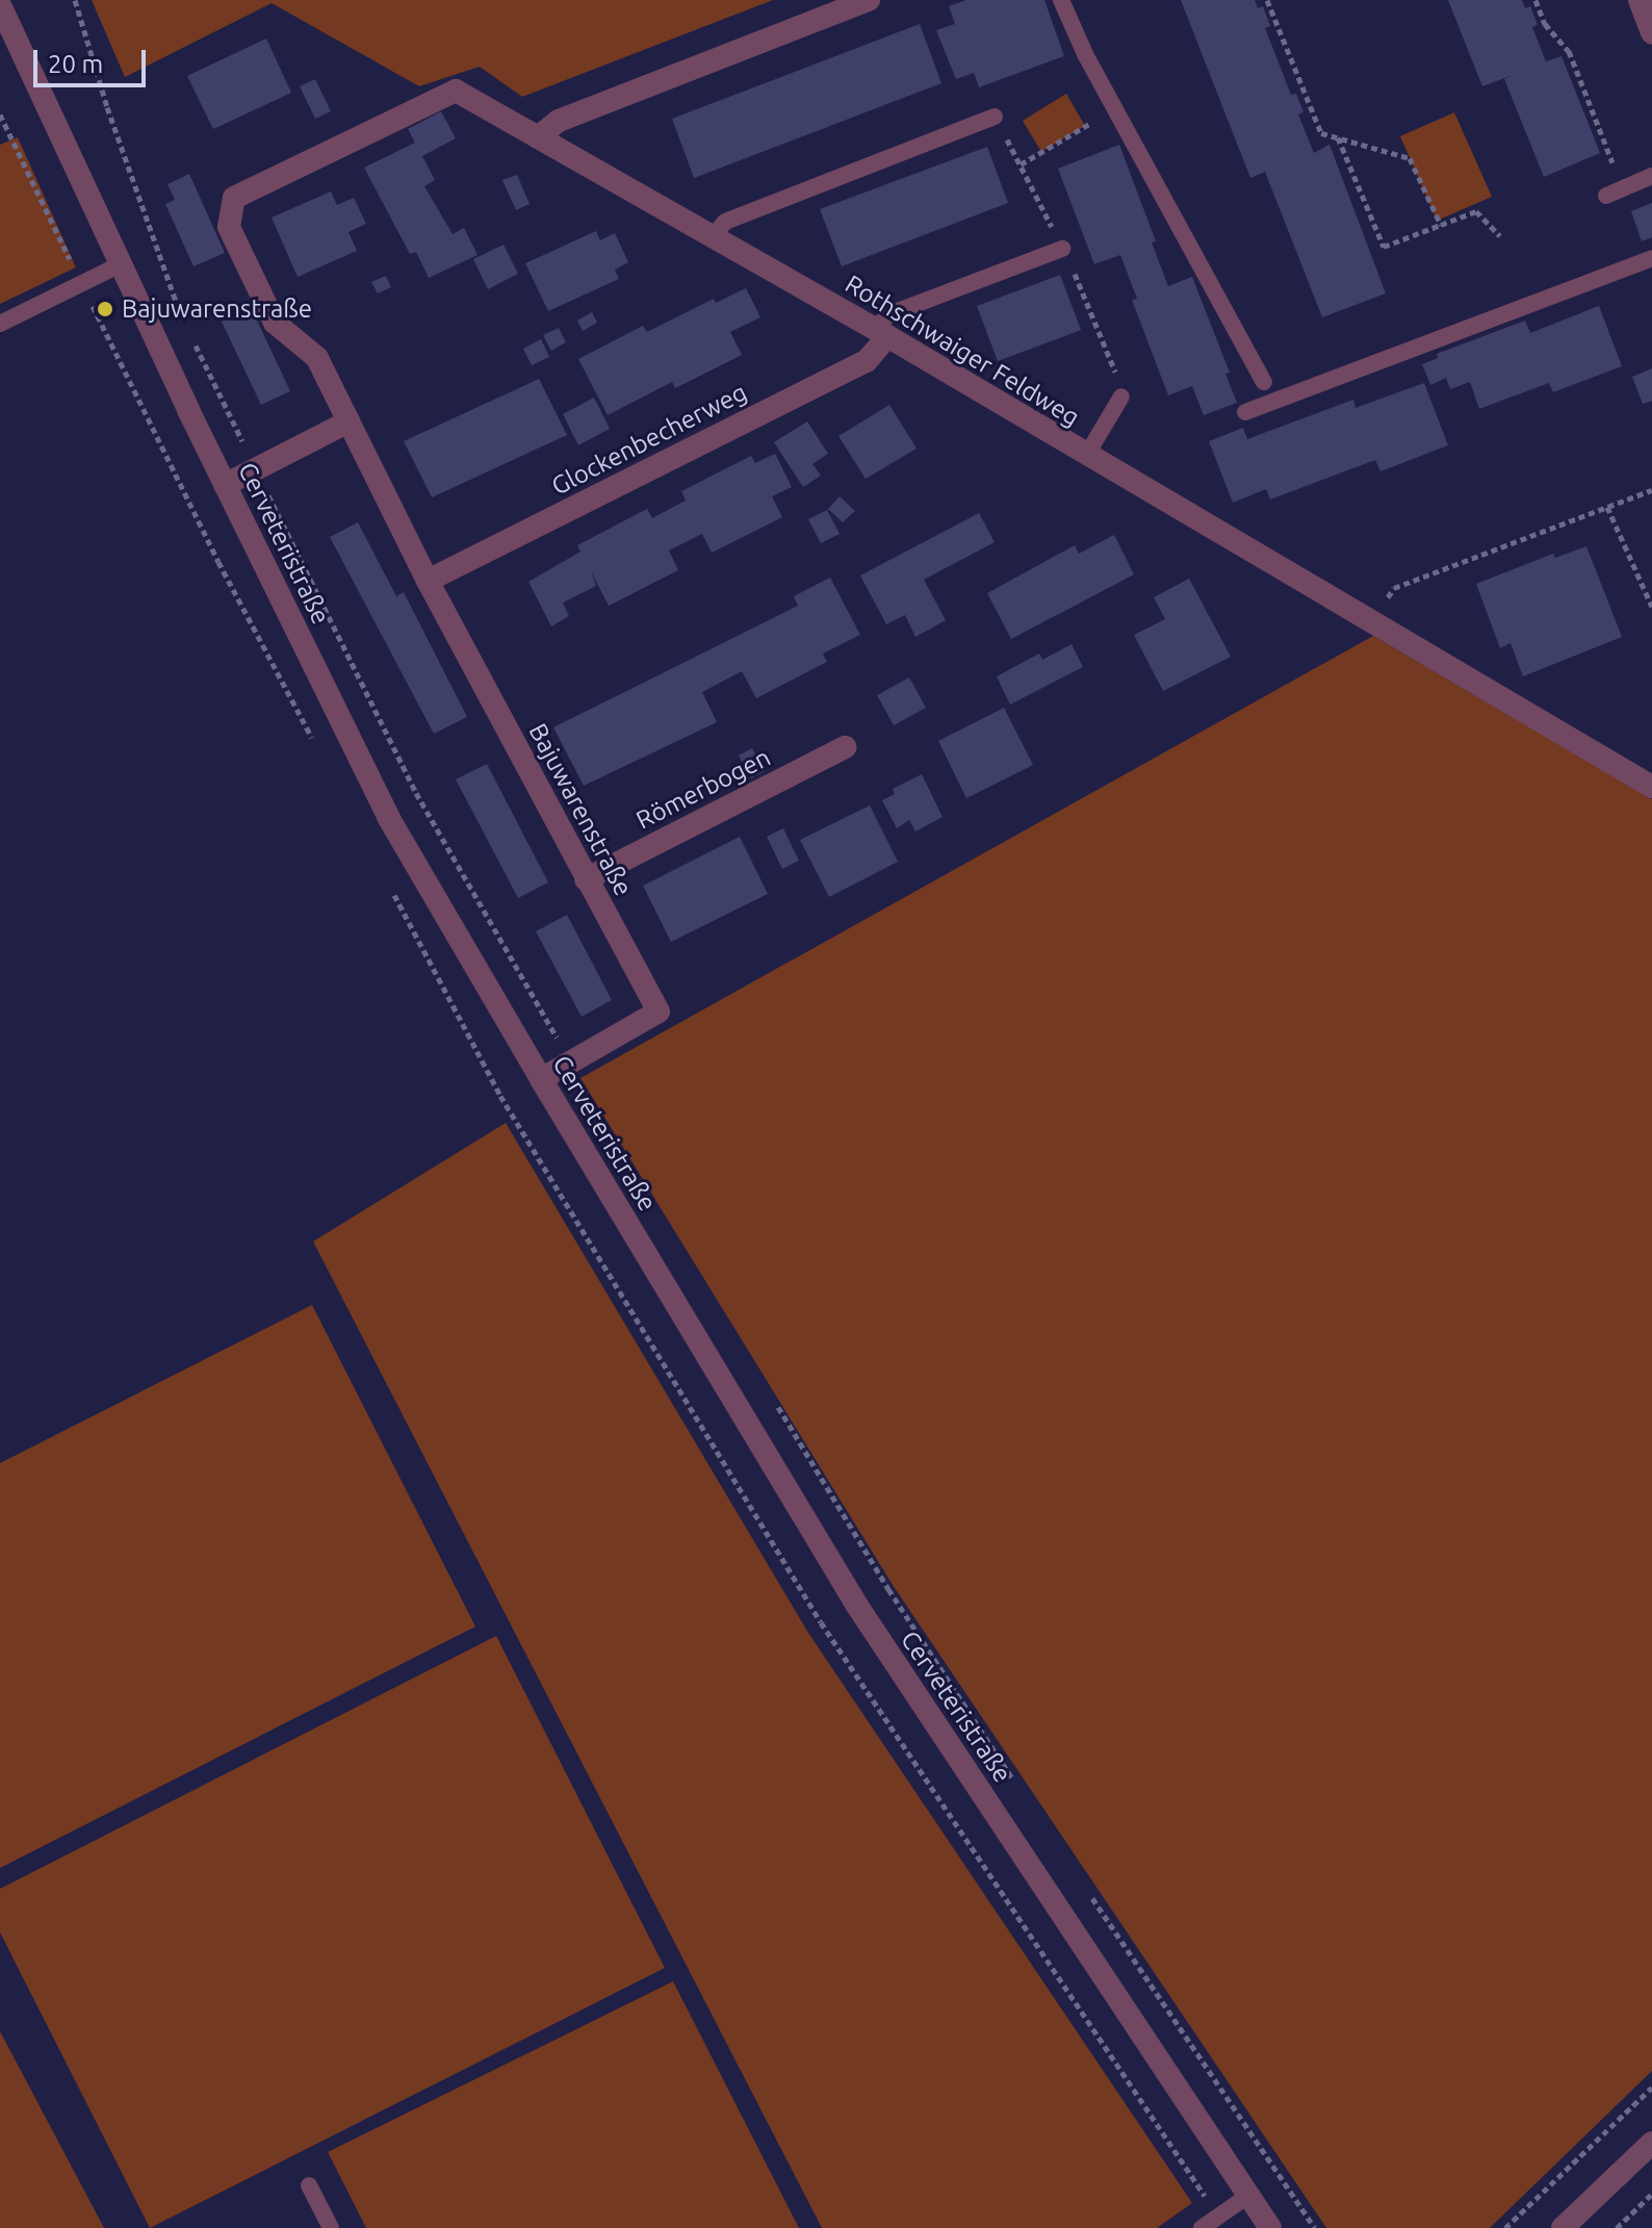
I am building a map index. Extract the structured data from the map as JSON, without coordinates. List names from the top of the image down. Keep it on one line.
{"streets":{"street":["Rothschwaiger Feldweg","Glockenbecherweg","Cerveteristraße","Römerbogen","Bajuwarenstraße"]},"crossings":[["Rothschwaiger Feldweg","Glockenbecherweg"],["Rothschwaiger Feldweg","Bajuwarenstraße"],["Glockenbecherweg","Bajuwarenstraße"],["Cerveteristraße","Bajuwarenstraße"],["Römerbogen","Bajuwarenstraße"]],"places":["Bajuwarenstraße"],"scale_bar":"20 m"}
